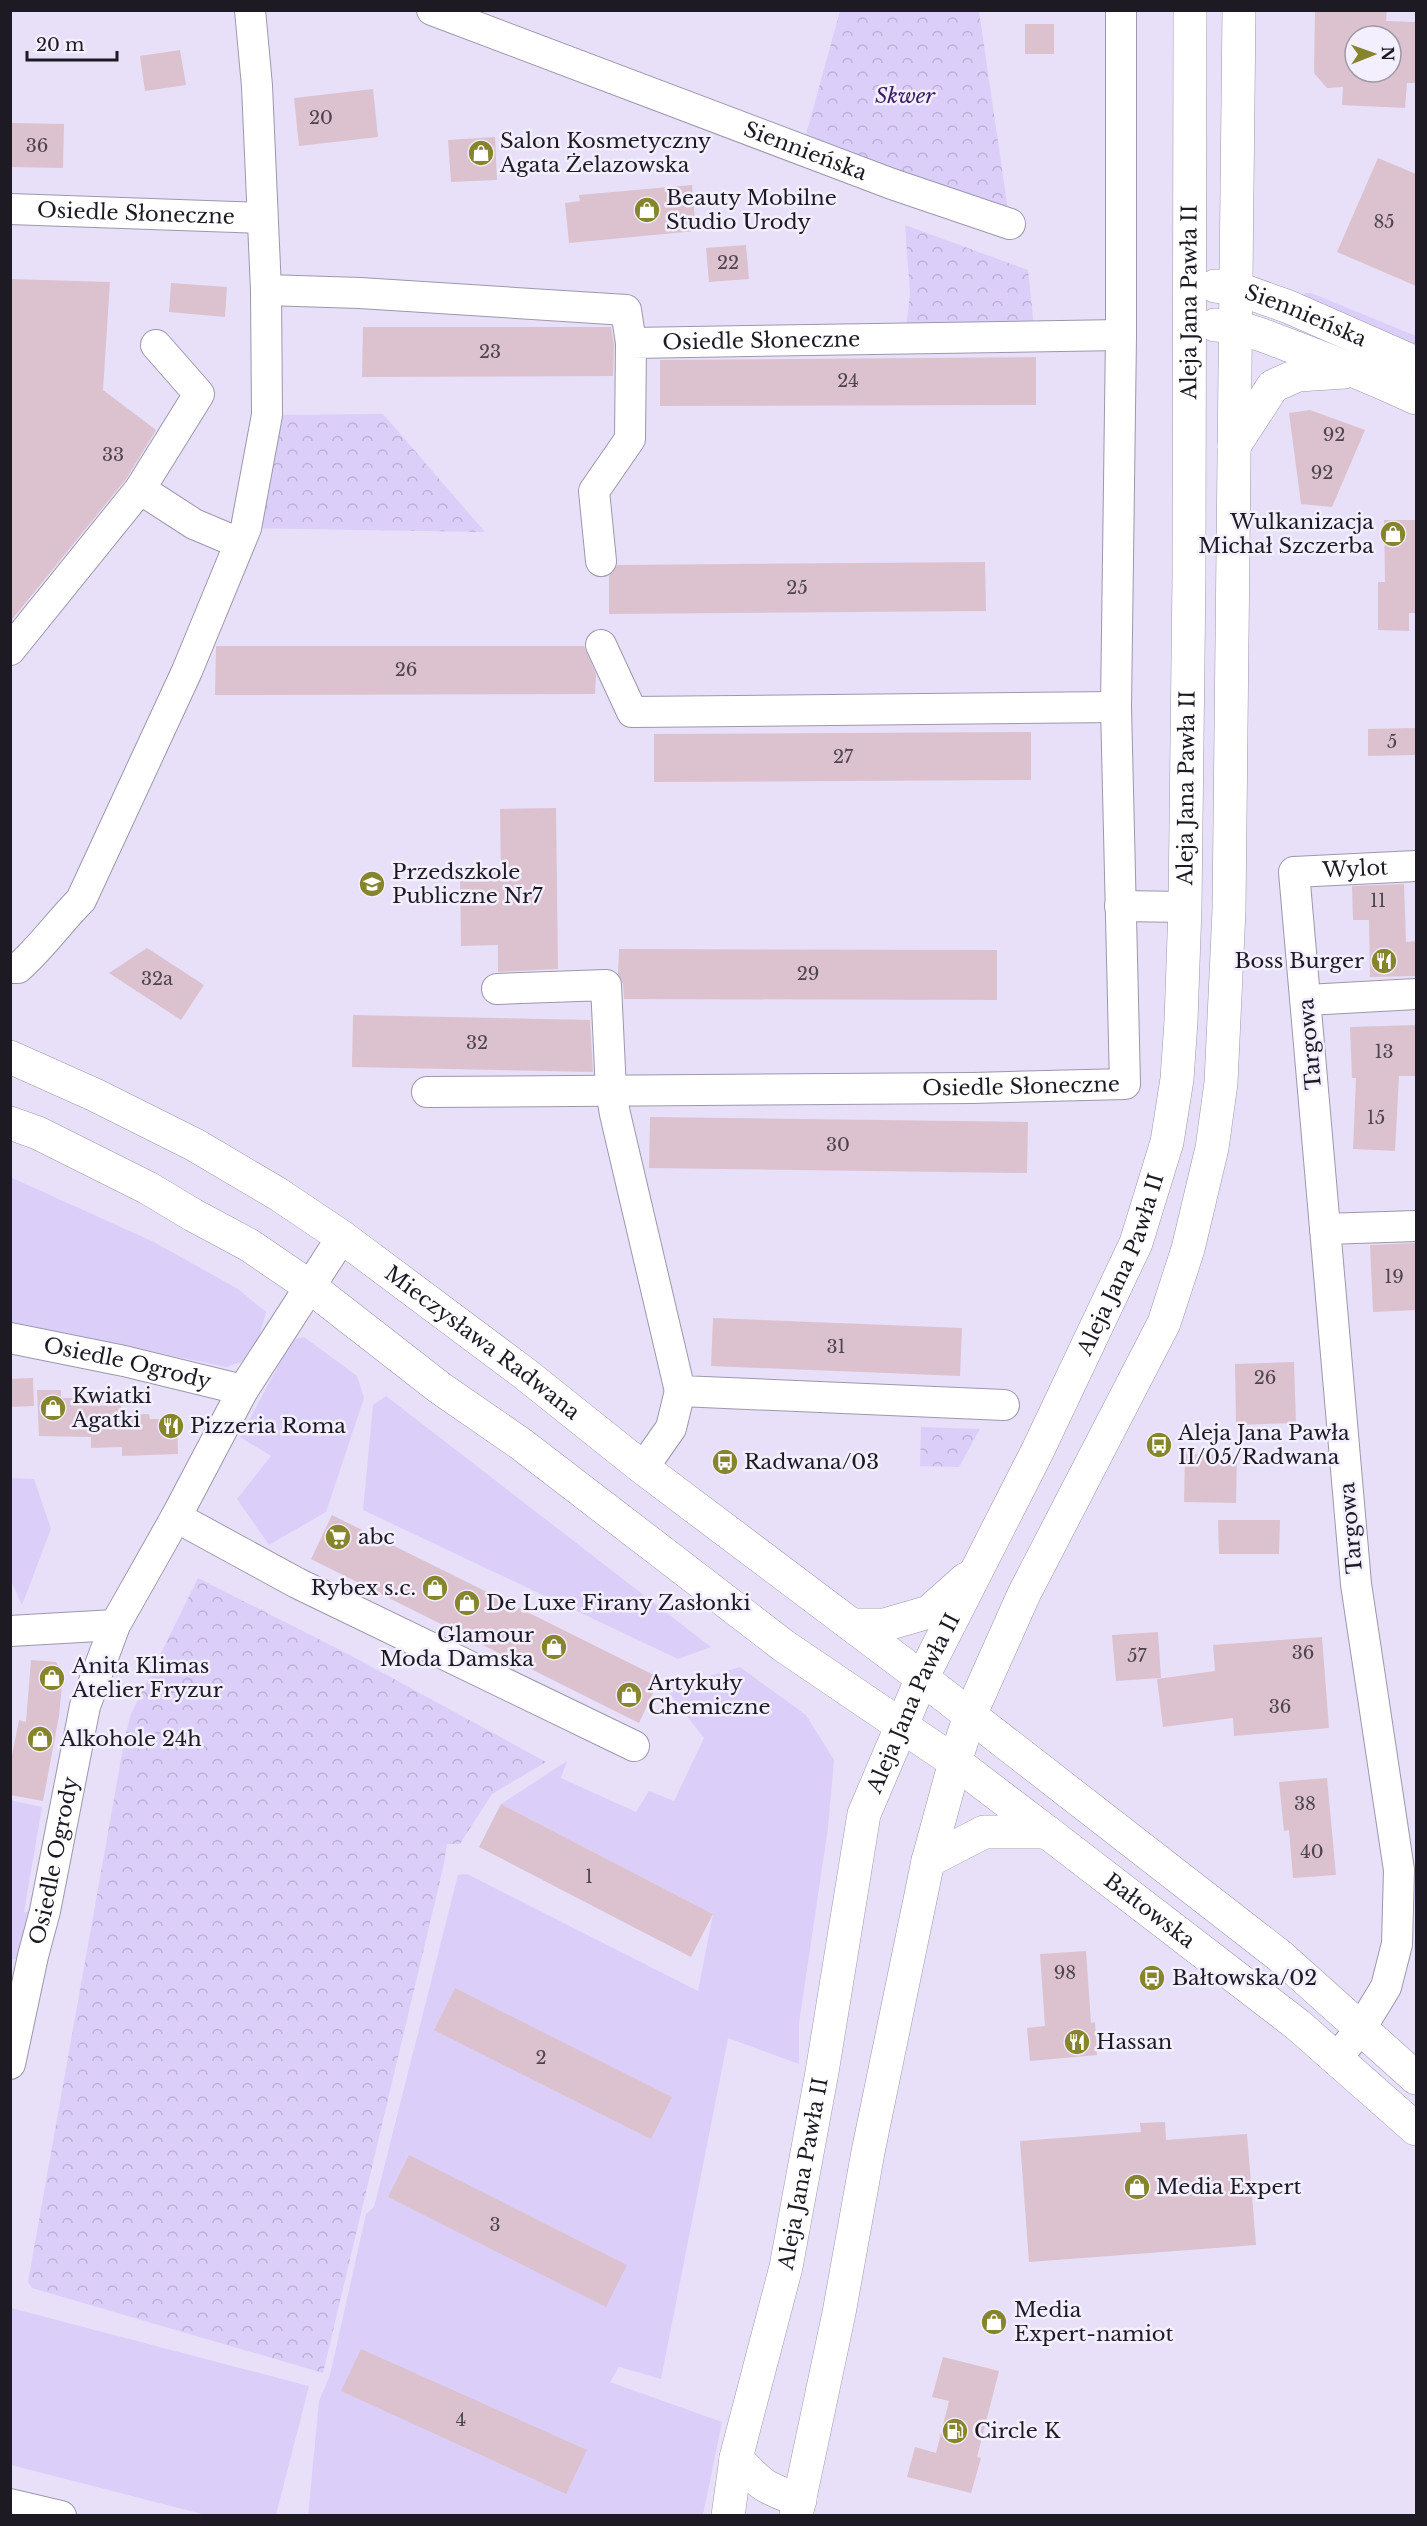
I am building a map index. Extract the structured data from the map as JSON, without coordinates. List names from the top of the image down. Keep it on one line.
{"streets":{"main road":["Siennieńska","Aleja Jana Pawła II","Mieczysława Radwana","Bałtowska"],"street":["Osiedle Słoneczne","Wylot","Targowa","Osiedle Ogrody"]},"crossings":[["Siennieńska","Aleja Jana Pawła II"],["Aleja Jana Pawła II","Mieczysława Radwana"],["Aleja Jana Pawła II","Bałtowska"],["Wylot","Targowa"],["Targowa","Bałtowska"],["Mieczysława Radwana","Osiedle Ogrody"]],"parks":["Skwer"],"places":{"shop":["Salon Kosmetyczny Agata Żelazowska","Beauty Mobilne Studio Urody","Wulkanizacja Michał Szczerba","Kwiatki Agatki","Rybex s.c.","De Luxe Firany Zasłonki","Glamour Moda Damska","Anita Klimas Atelier Fryzur","Artykuły Chemiczne","Alkohole 24h","Media Expert","Media Expert-namiot"],"school or university":["Przedszkole Publiczne Nr7"],"restaurant":["Boss Burger","Pizzeria Roma","Hassan"],"bus stop":["Aleja Jana Pawła II/05/Radwana","Radwana/03","Bałtowska/02"],"supermarket":["abc"],"fuel station":["Circle K"]},"house_numbers":["20","36","85","22","23","24","92","33","92","25","26","5","27","11","29","32a","32","13","15","30","19","31","26","36","57","36","38","40","1","98","2","3","4"],"scale_bar":"20 m","north":"right"}
